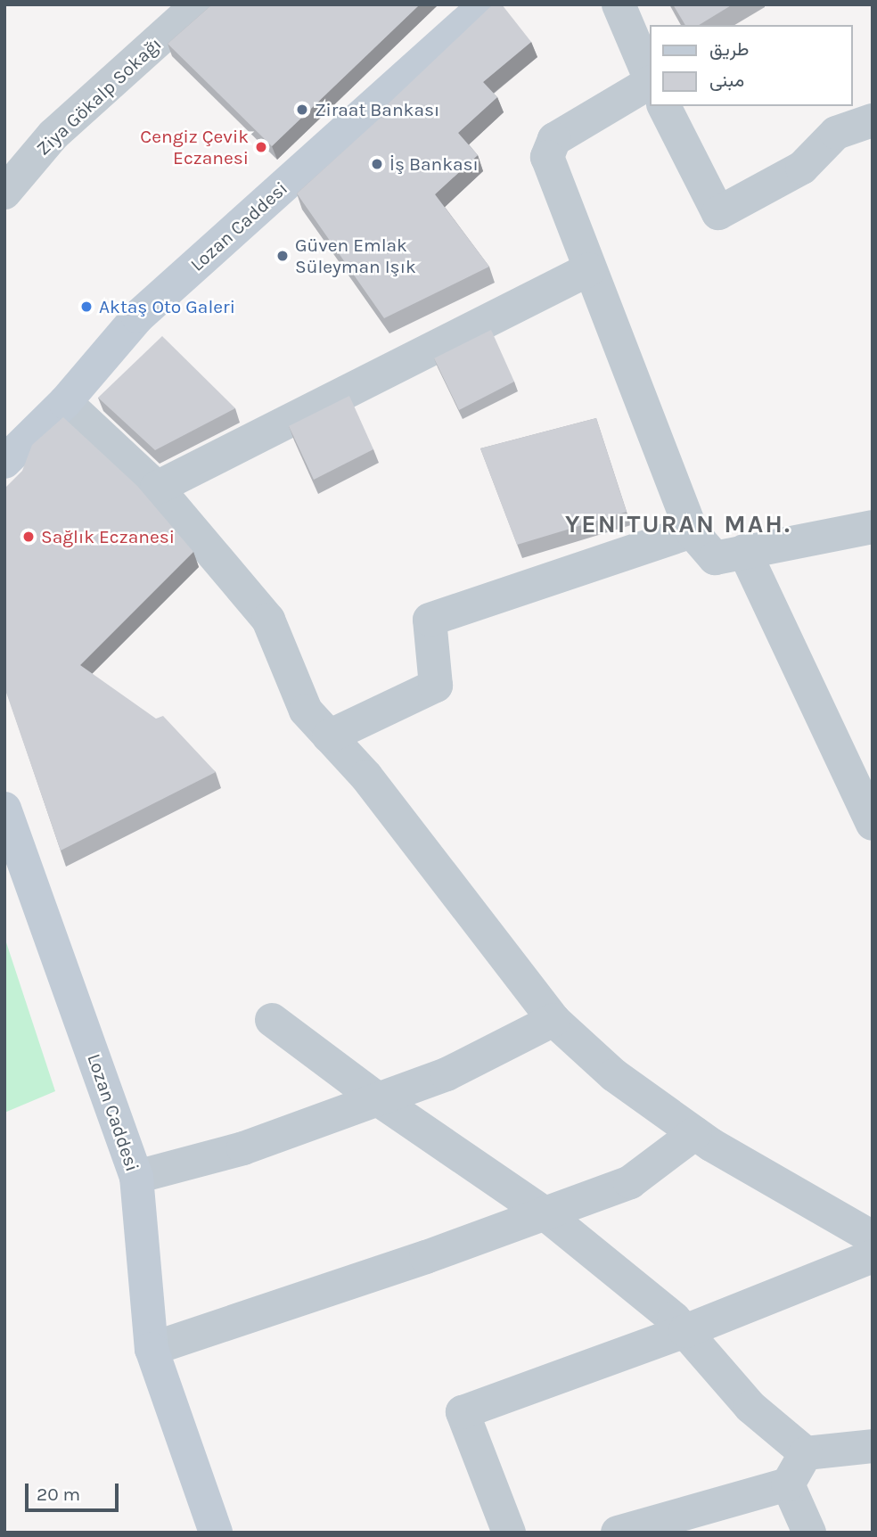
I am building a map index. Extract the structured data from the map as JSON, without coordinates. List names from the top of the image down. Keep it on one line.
{"streets":{"main road":["Lozan Caddesi"],"street":["Ziya Gökalp Sokağı"]},"districts":["YENITURAN MAH."],"places":["Ziraat Bankası","Cengiz Çevik Eczanesi","İş Bankası","Güven Emlak Süleyman Işık","Aktaş Oto Galeri","Sağlık Eczanesi"],"legend":["طريق","مبنى"],"scale_bar":"20 m"}
